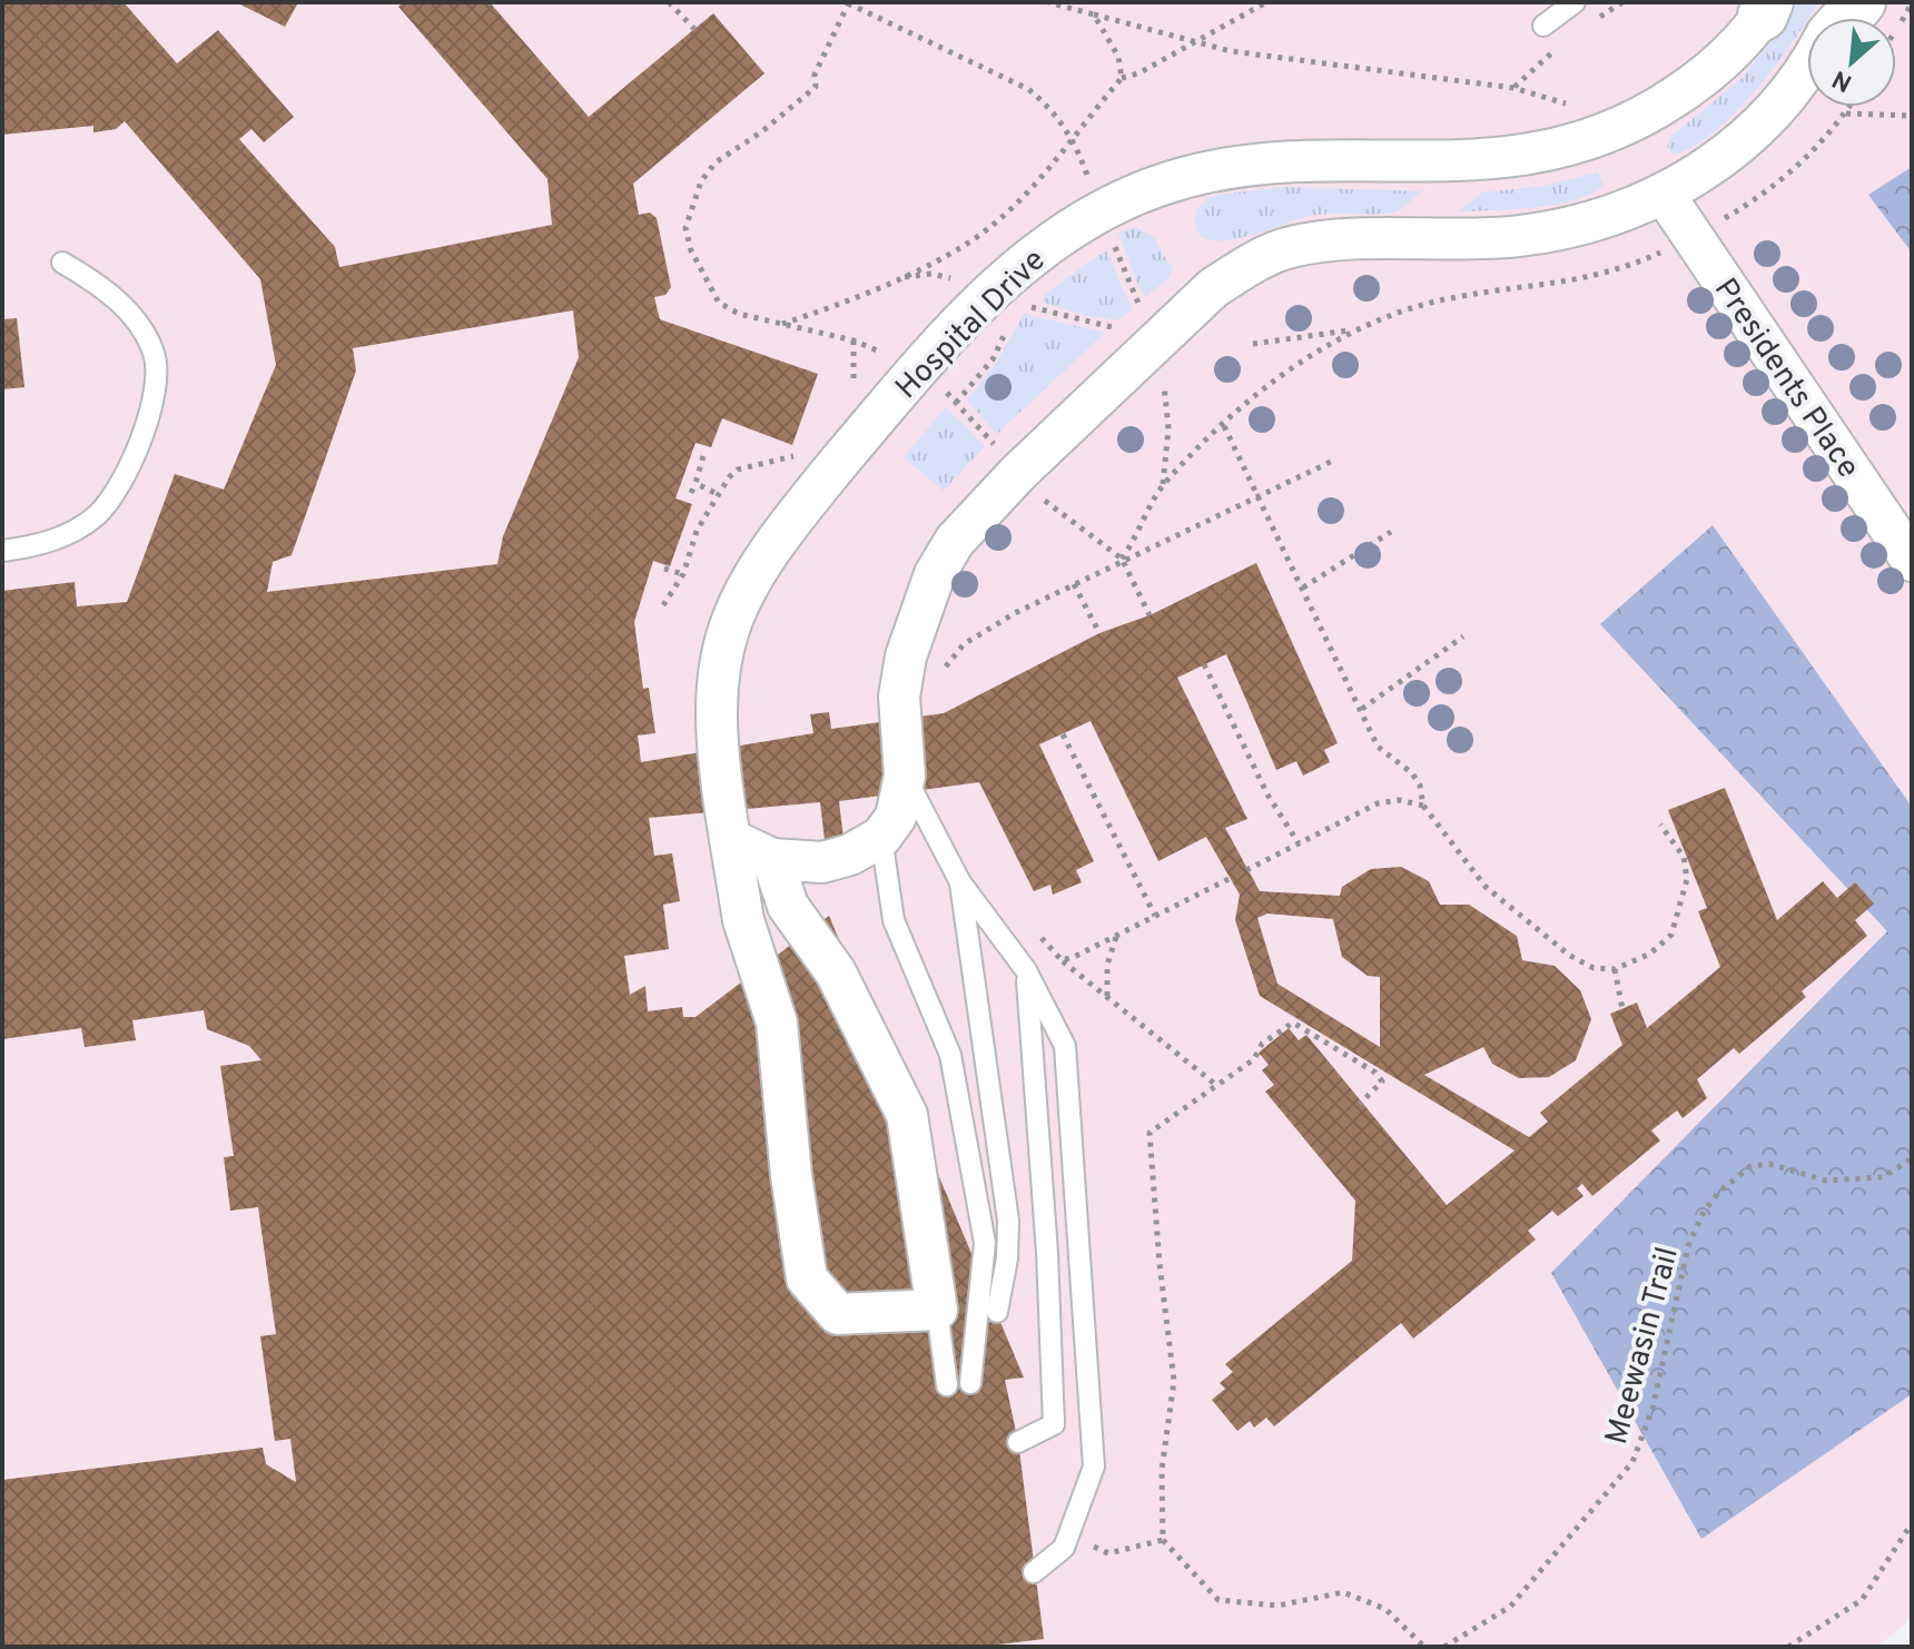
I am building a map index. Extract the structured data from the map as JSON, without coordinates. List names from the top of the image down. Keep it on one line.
{"streets":{"street":["Hospital Drive","Presidents Place"],"path":["Meewasin Trail"]},"north":"bottom left"}
